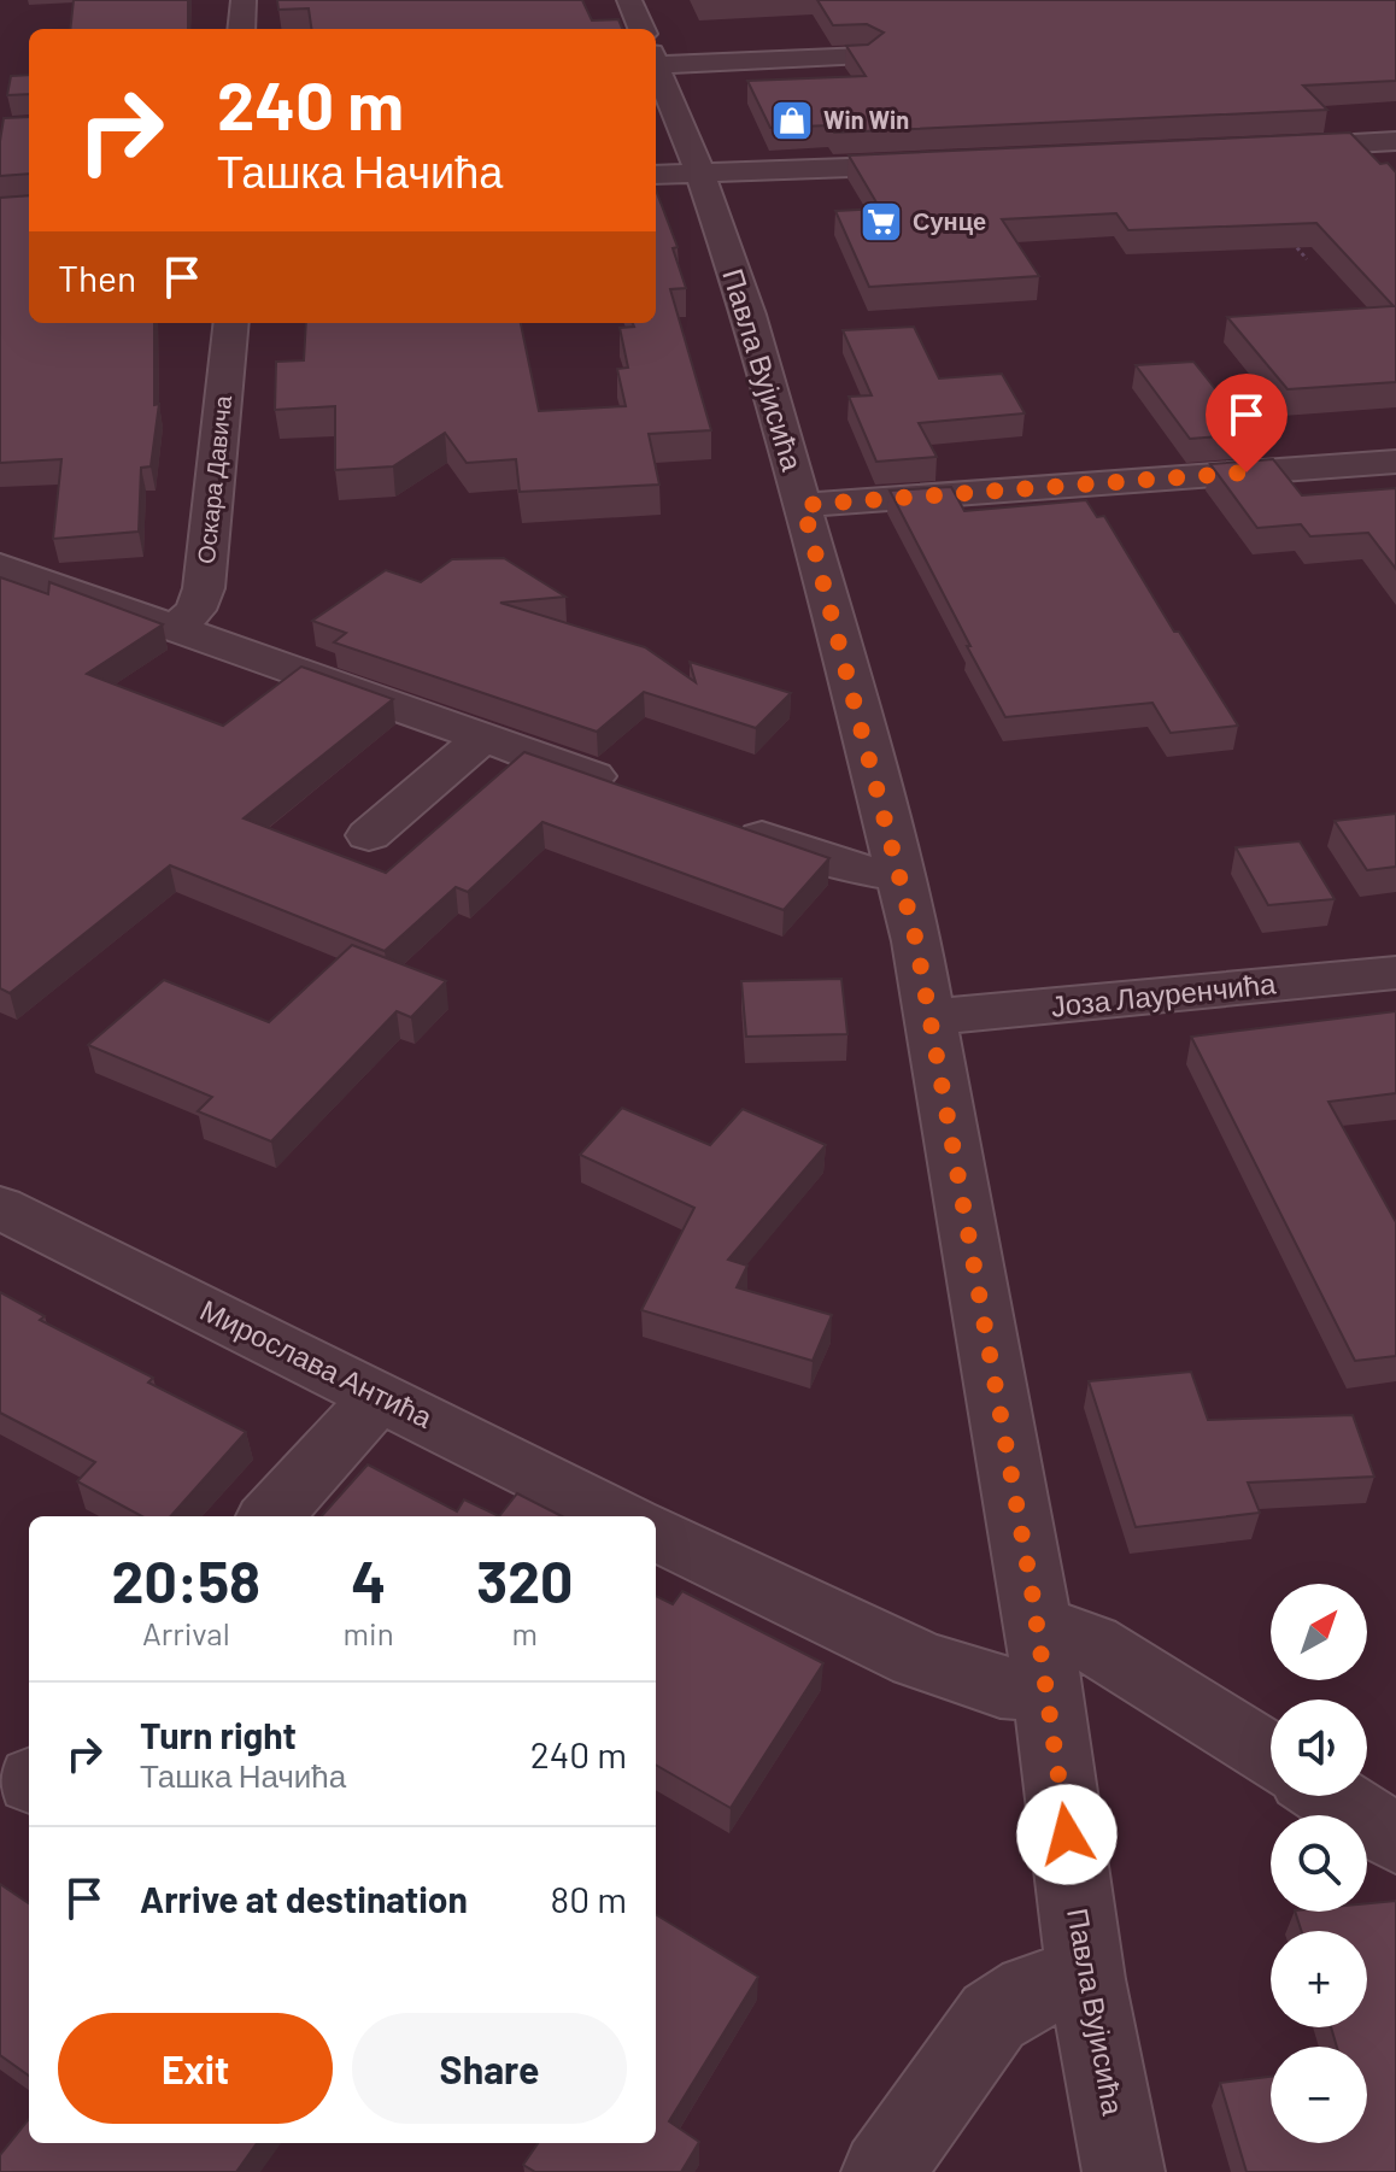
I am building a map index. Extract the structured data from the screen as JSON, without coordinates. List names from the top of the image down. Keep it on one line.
{"streets":{"street":["Павла Вујисића","Оскара Давича","Јоза Лауренчића","Мирослава Антића"]},"crossings":[["Павла Вујисића","Јоза Лауренчића"]],"places":{"shop":["Win Win"],"supermarket":["Сунце"]},"north":"top right","page":{"turn":["240 m","Ташка Начића"],"then":"Then","eta":["20:58","Arrival","4","min","320","m"],"map_buttons":["+","−"],"list":[{"name":"Turn right","note":"Ташка Начића","value":"240 m"},{"name":"Arrive at destination","value":"80 m"}],"buttons":["Exit","Share"]}}
